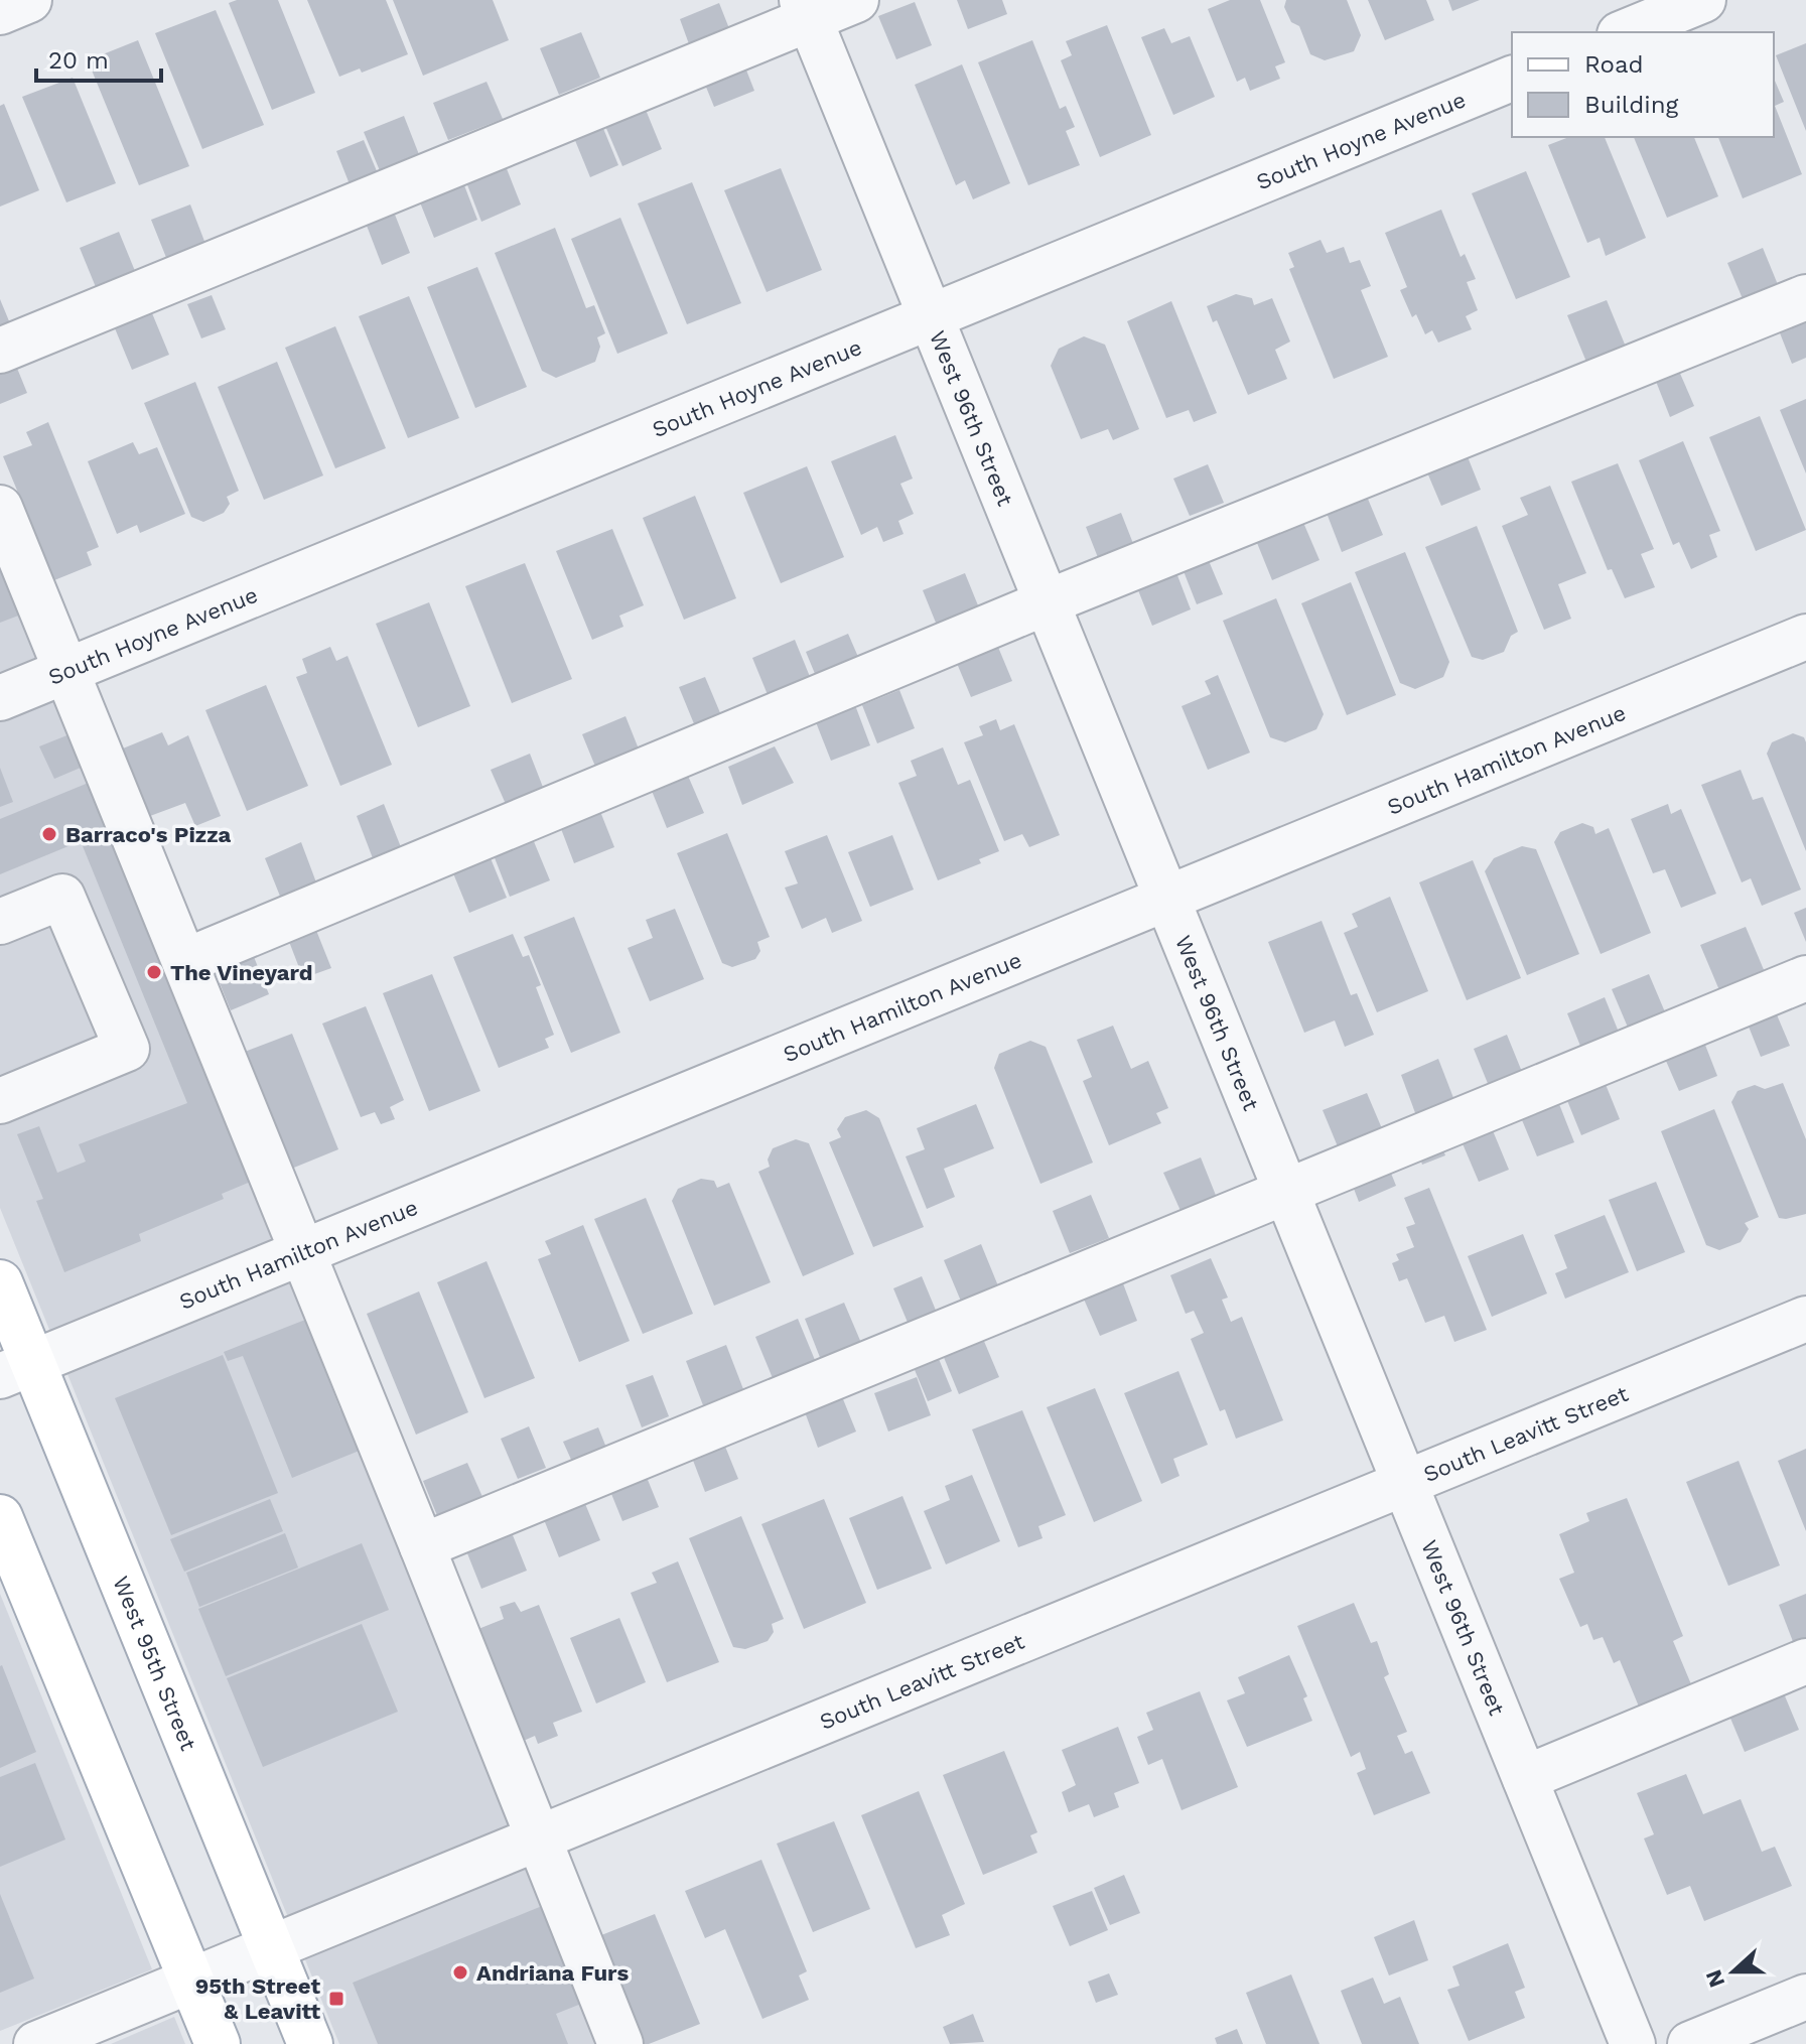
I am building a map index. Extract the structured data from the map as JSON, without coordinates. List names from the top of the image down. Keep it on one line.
{"streets":{"main road":["West 95th Street"],"street":["South Hoyne Avenue","West 96th Street","South Hamilton Avenue","South Leavitt Street"]},"crossings":[["South Hoyne Avenue","West 96th Street"],["West 96th Street","South Hamilton Avenue"],["West 96th Street","South Leavitt Street"],["South Hamilton Avenue","West 95th Street"],["South Leavitt Street","West 95th Street"]],"places":{"other":["Barraco's Pizza","The Vineyard","Andriana Furs"],"transit":["95th Street & Leavitt"]},"legend":["Road","Building"],"scale_bar":"20 m","north":"left"}
